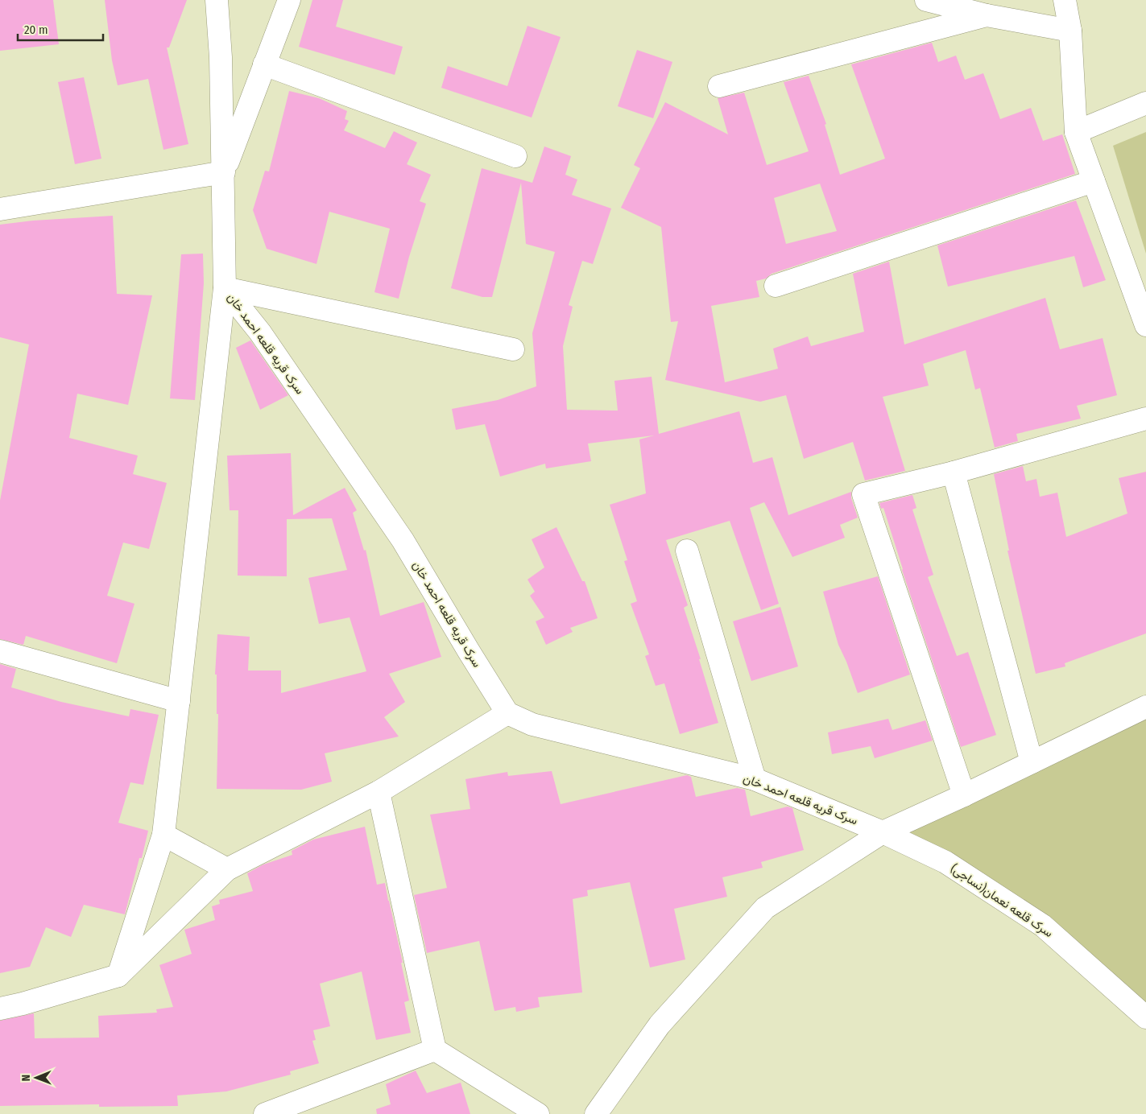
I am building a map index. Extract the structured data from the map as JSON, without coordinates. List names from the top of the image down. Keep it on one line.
{"streets":{"street":["سرک قریه قلعه احمد خان","سرک قلعه نعمان(نساجی)"]},"crossings":[["سرک قریه قلعه احمد خان","سرک قلعه نعمان(نساجی)"]],"scale_bar":"20 m","north":"left"}
